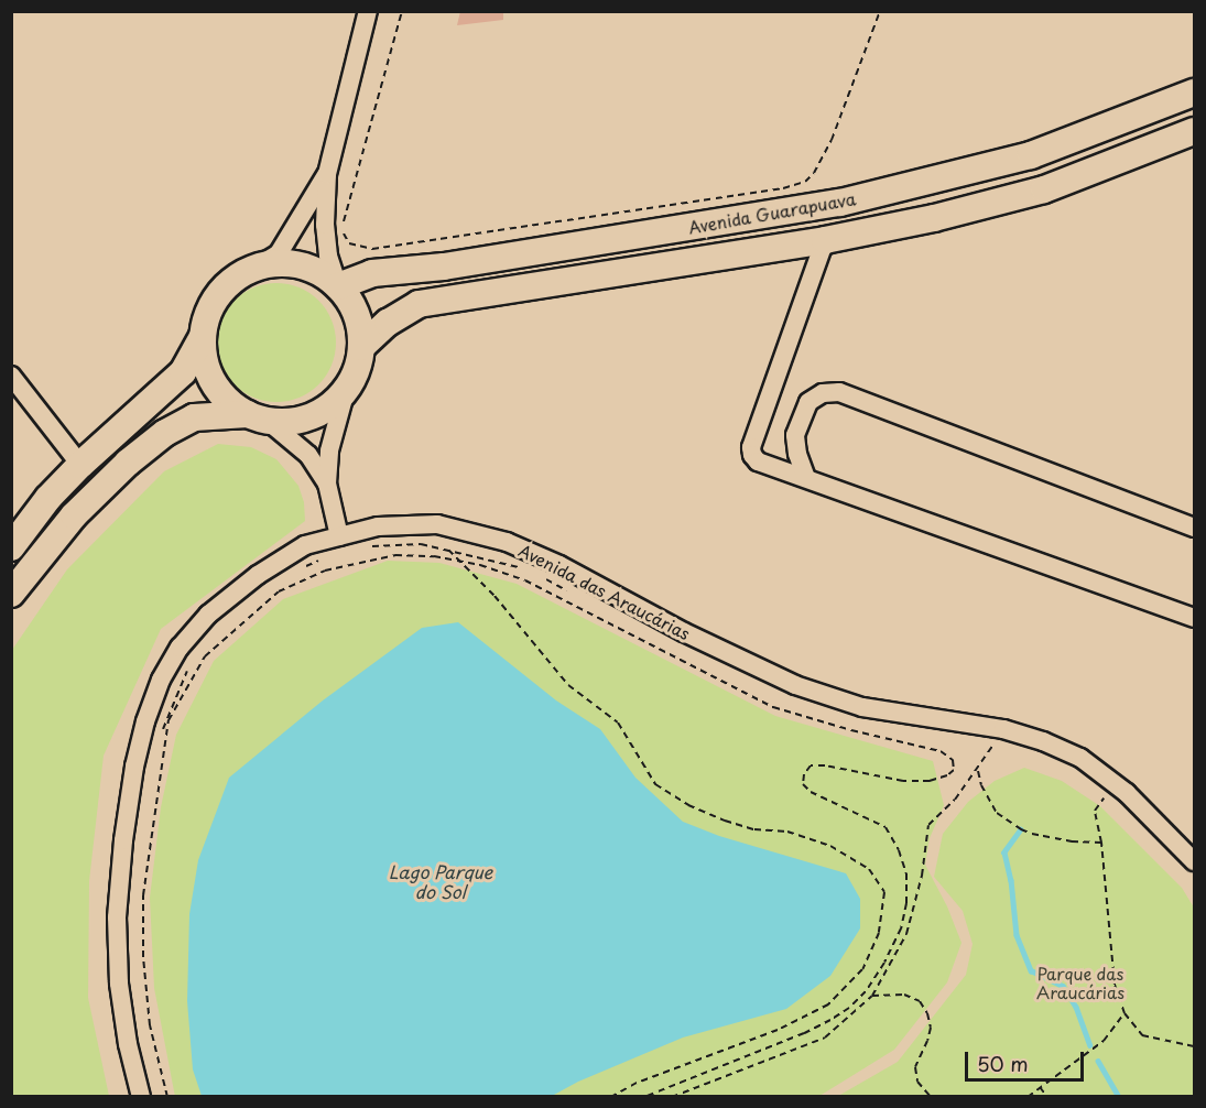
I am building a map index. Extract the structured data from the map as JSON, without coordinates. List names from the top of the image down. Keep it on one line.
{"streets":{"street":["Avenida Guarapuava","Avenida das Araucárias"]},"water":["Lago Parque do Sol"],"parks":["Parque das Araucárias"],"scale_bar":"50 m"}
